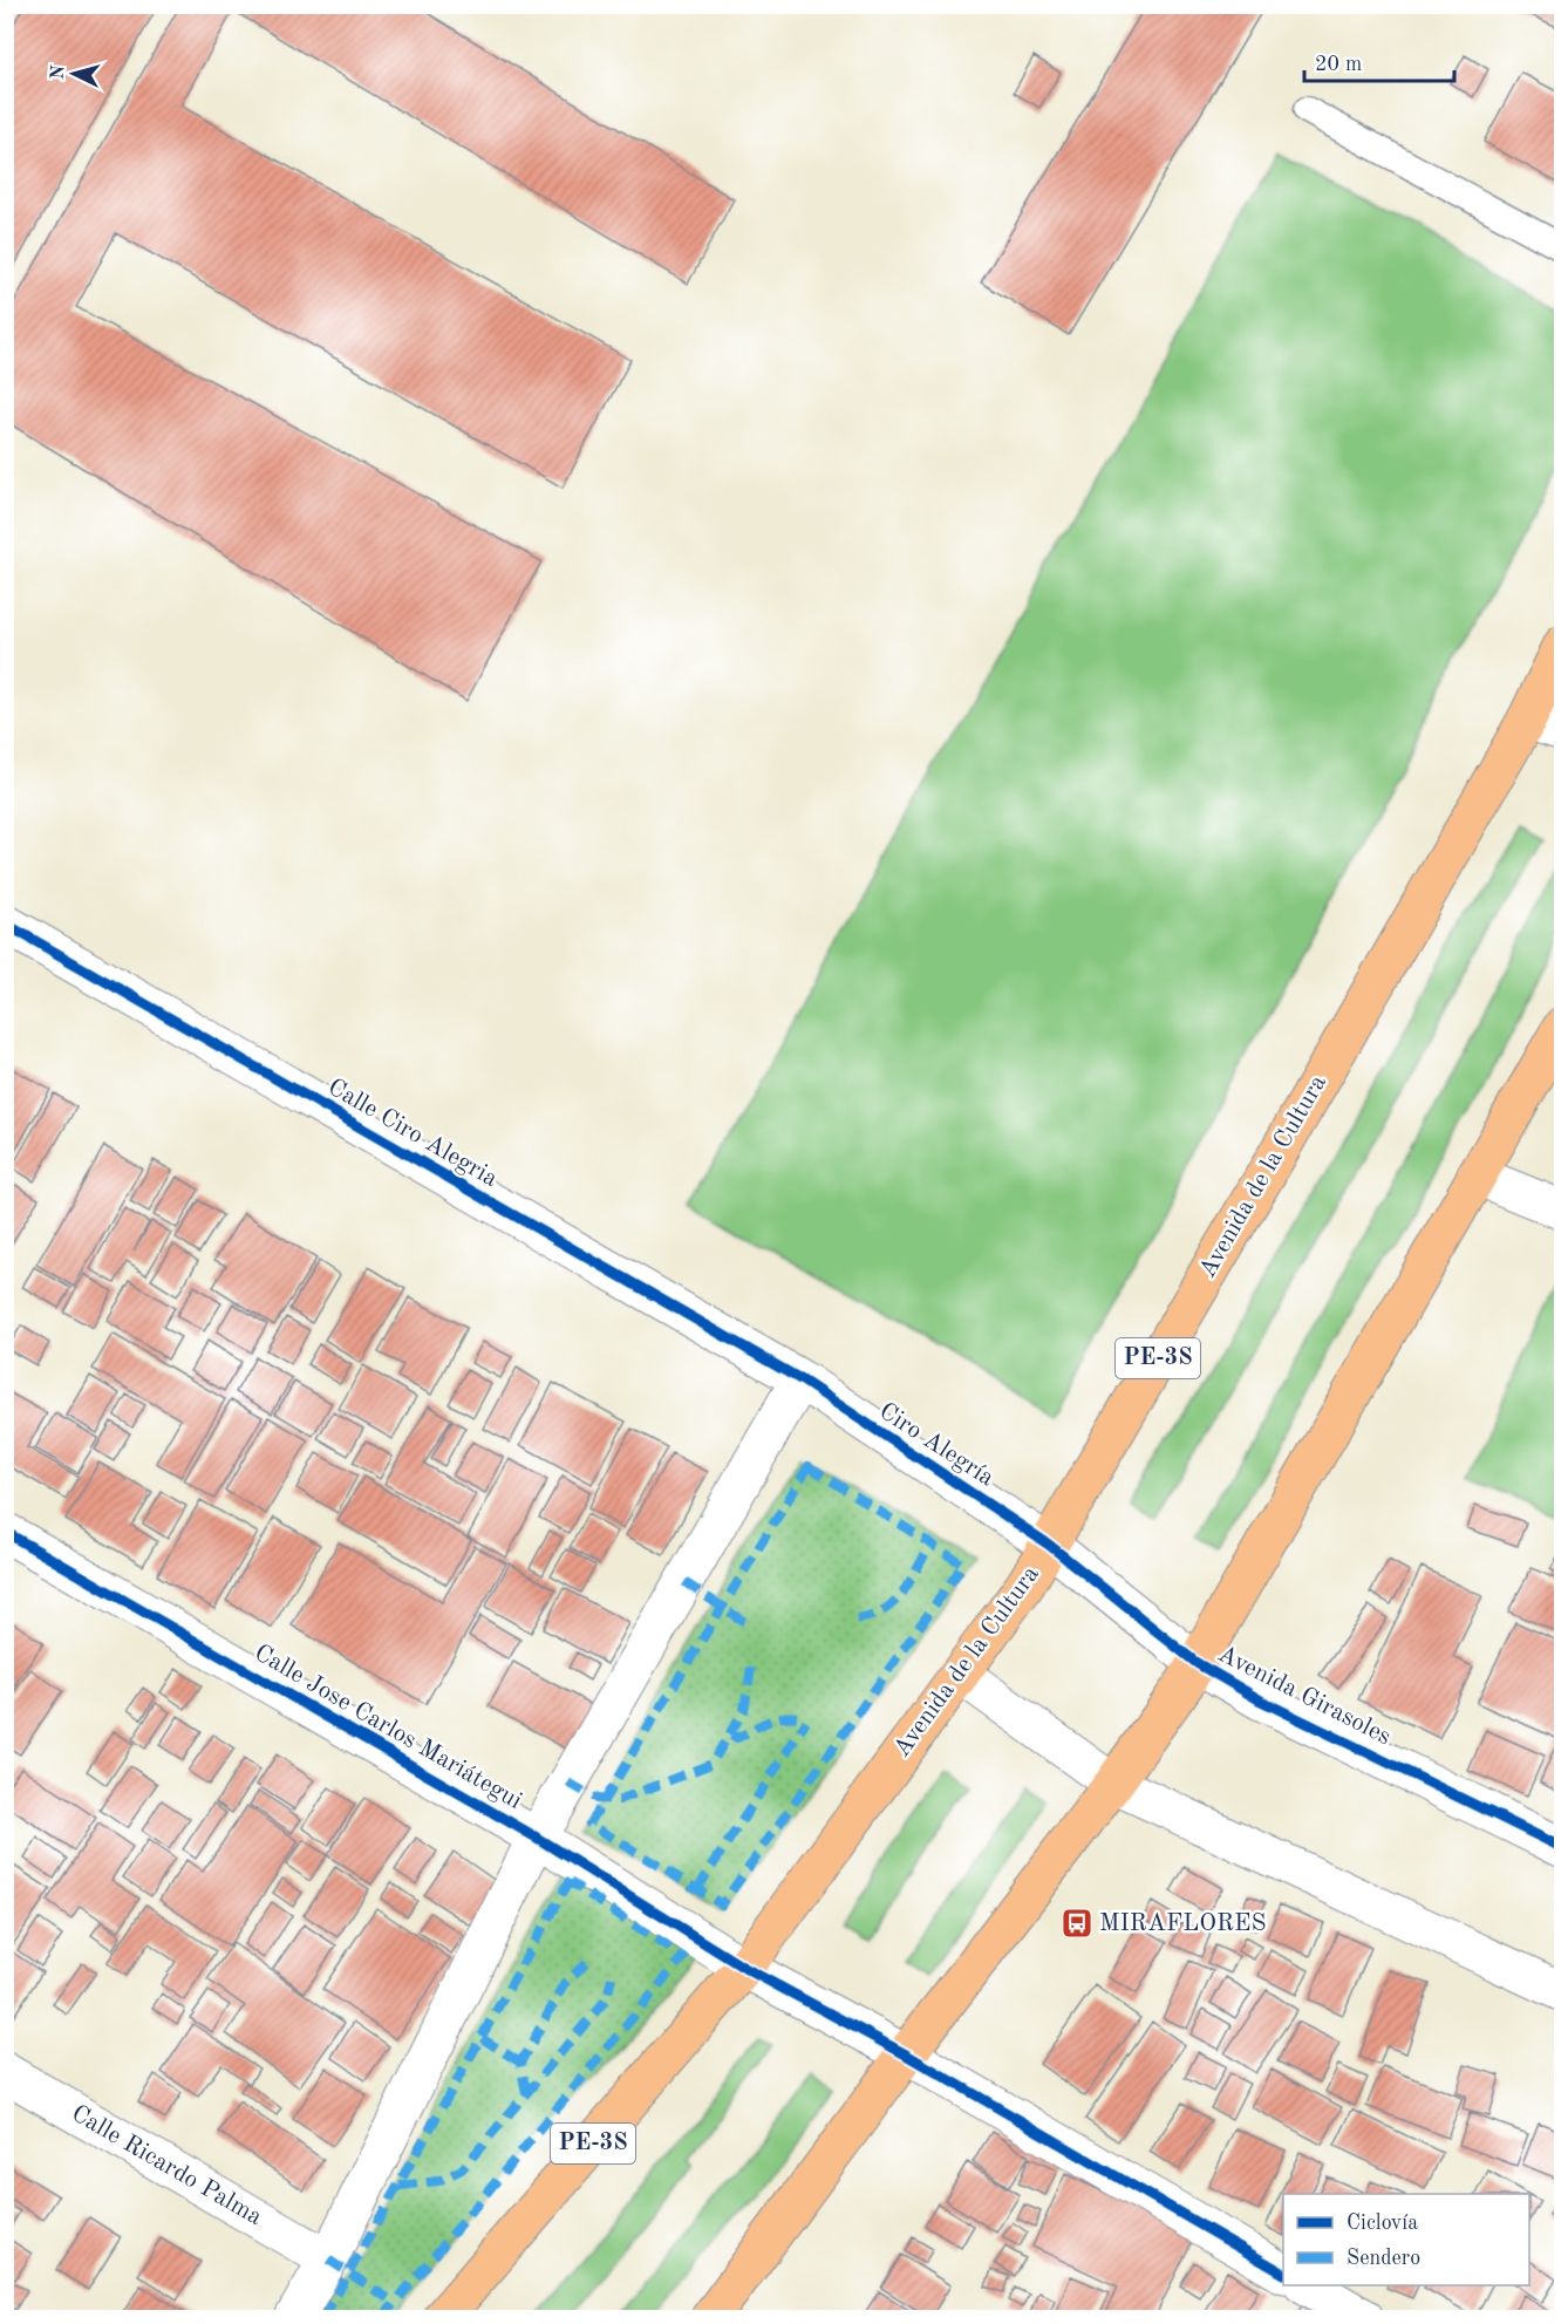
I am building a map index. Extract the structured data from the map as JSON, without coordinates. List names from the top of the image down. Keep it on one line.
{"streets":{"highway":["Avenida de la Cultura","PE-3S"],"street":["Calle Ciro Alegria","Ciro Alegría","Avenida Girasoles","Calle Jose Carlos Mariátegui","Calle Ricardo Palma"]},"crossings":[["Calle Ciro Alegria","Ciro Alegría"],["Avenida de la Cultura","Ciro Alegría"],["Avenida de la Cultura","Avenida Girasoles"],["Avenida de la Cultura","Calle Jose Carlos Mariátegui"],["Ciro Alegría","Avenida Girasoles"]],"places":{"bus stop":["MIRAFLORES"]},"legend":["Ciclovía","Sendero"],"scale_bar":"20 m","north":"left"}
